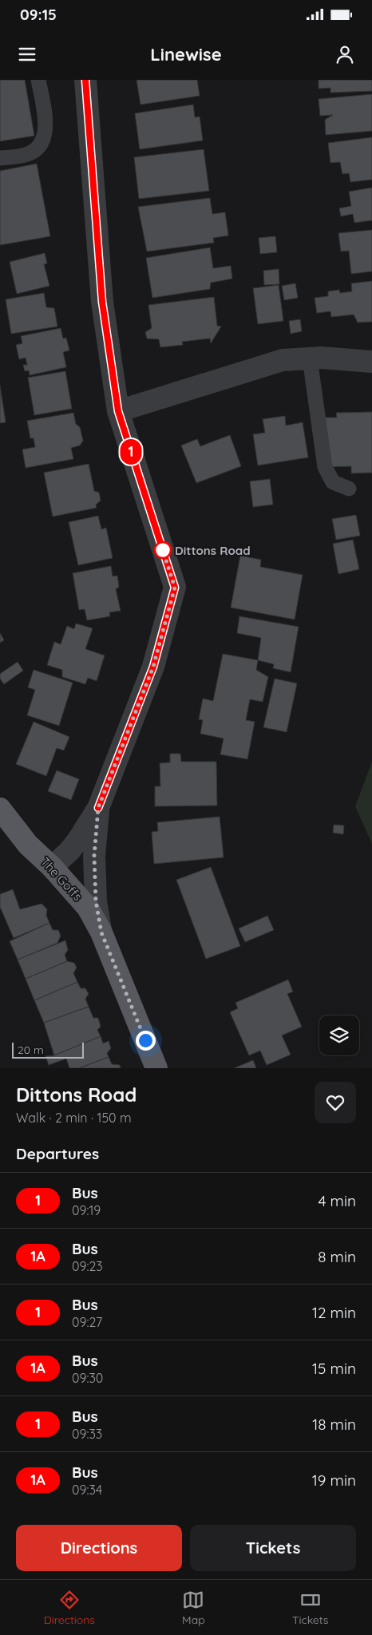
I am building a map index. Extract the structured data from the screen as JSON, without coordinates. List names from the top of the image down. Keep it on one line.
{"streets":{"main road":["The Goffs"]},"places":["Dittons Road"],"lines":["bus line 1"],"scale_bar":"20 m","page":{"status":"09:15","header":"Linewise","on_map":"1","scale":"20 m","heading":[["Dittons Road","Walk · 2 min · 150 m"],"Departures"],"list":[{"mark":"1","name":"Bus","note":"09:19","value":"4 min"},{"mark":"1A","name":"Bus","note":"09:23","value":"8 min"},{"mark":"1","name":"Bus","note":"09:27","value":"12 min"},{"mark":"1A","name":"Bus","note":"09:30","value":"15 min"},{"mark":"1","name":"Bus","note":"09:33","value":"18 min"},{"mark":"1A","name":"Bus","note":"09:34","value":"19 min"}],"buttons":["Directions","Tickets"],"tabs":["Directions","Map","Tickets"]}}
